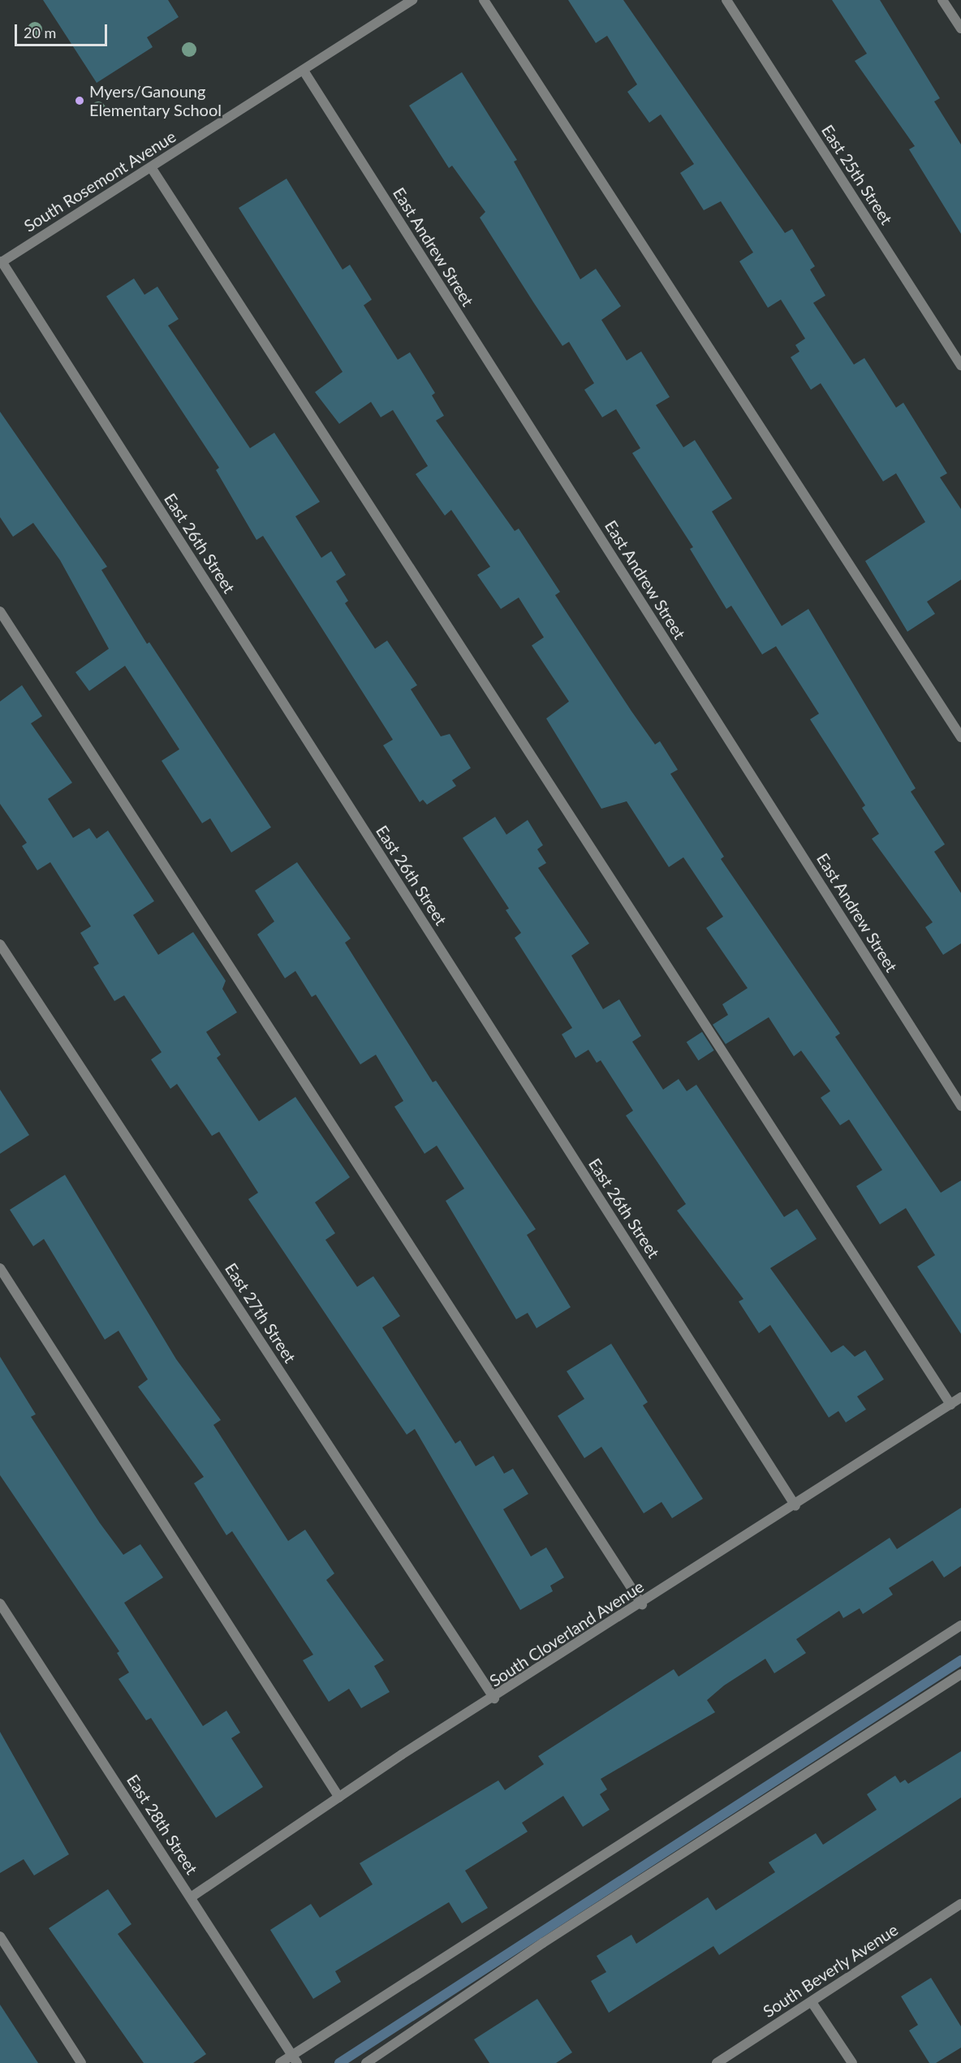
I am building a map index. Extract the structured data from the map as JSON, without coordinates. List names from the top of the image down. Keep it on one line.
{"streets":{"street":["East 25th Street","South Rosemont Avenue","East Andrew Street","East 26th Street","East 27th Street","South Cloverland Avenue","East 28th Street","South Beverly Avenue"]},"crossings":[["South Rosemont Avenue","East Andrew Street"],["South Rosemont Avenue","East 26th Street"],["East 26th Street","South Cloverland Avenue"],["East 27th Street","South Cloverland Avenue"],["South Cloverland Avenue","East 28th Street"]],"places":["Myers/Ganoung Elementary School"],"scale_bar":"20 m"}
